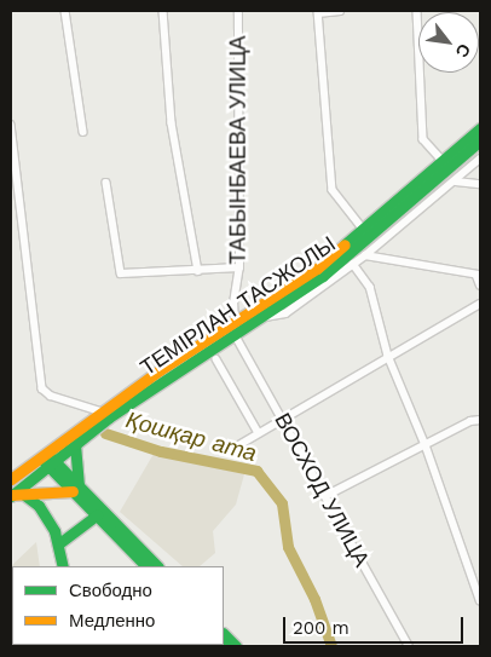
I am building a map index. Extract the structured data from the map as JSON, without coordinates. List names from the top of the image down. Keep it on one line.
{"streets":{"main road":["ТЕМІРЛАН ТАСЖОЛЫ"],"street":["ТАБЫНБАЕВА УЛИЦА","ВОСХОД УЛИЦА"]},"crossings":[["ТАБЫНБАЕВА УЛИЦА","ТЕМІРЛАН ТАСЖОЛЫ"],["ТАБЫНБАЕВА УЛИЦА","ВОСХОД УЛИЦА"],["ТЕМІРЛАН ТАСЖОЛЫ","ВОСХОД УЛИЦА"]],"water":["Қошқар ата"],"legend":["Свободно","Медленно"],"scale_bar":"200 m","north":"bottom right"}
